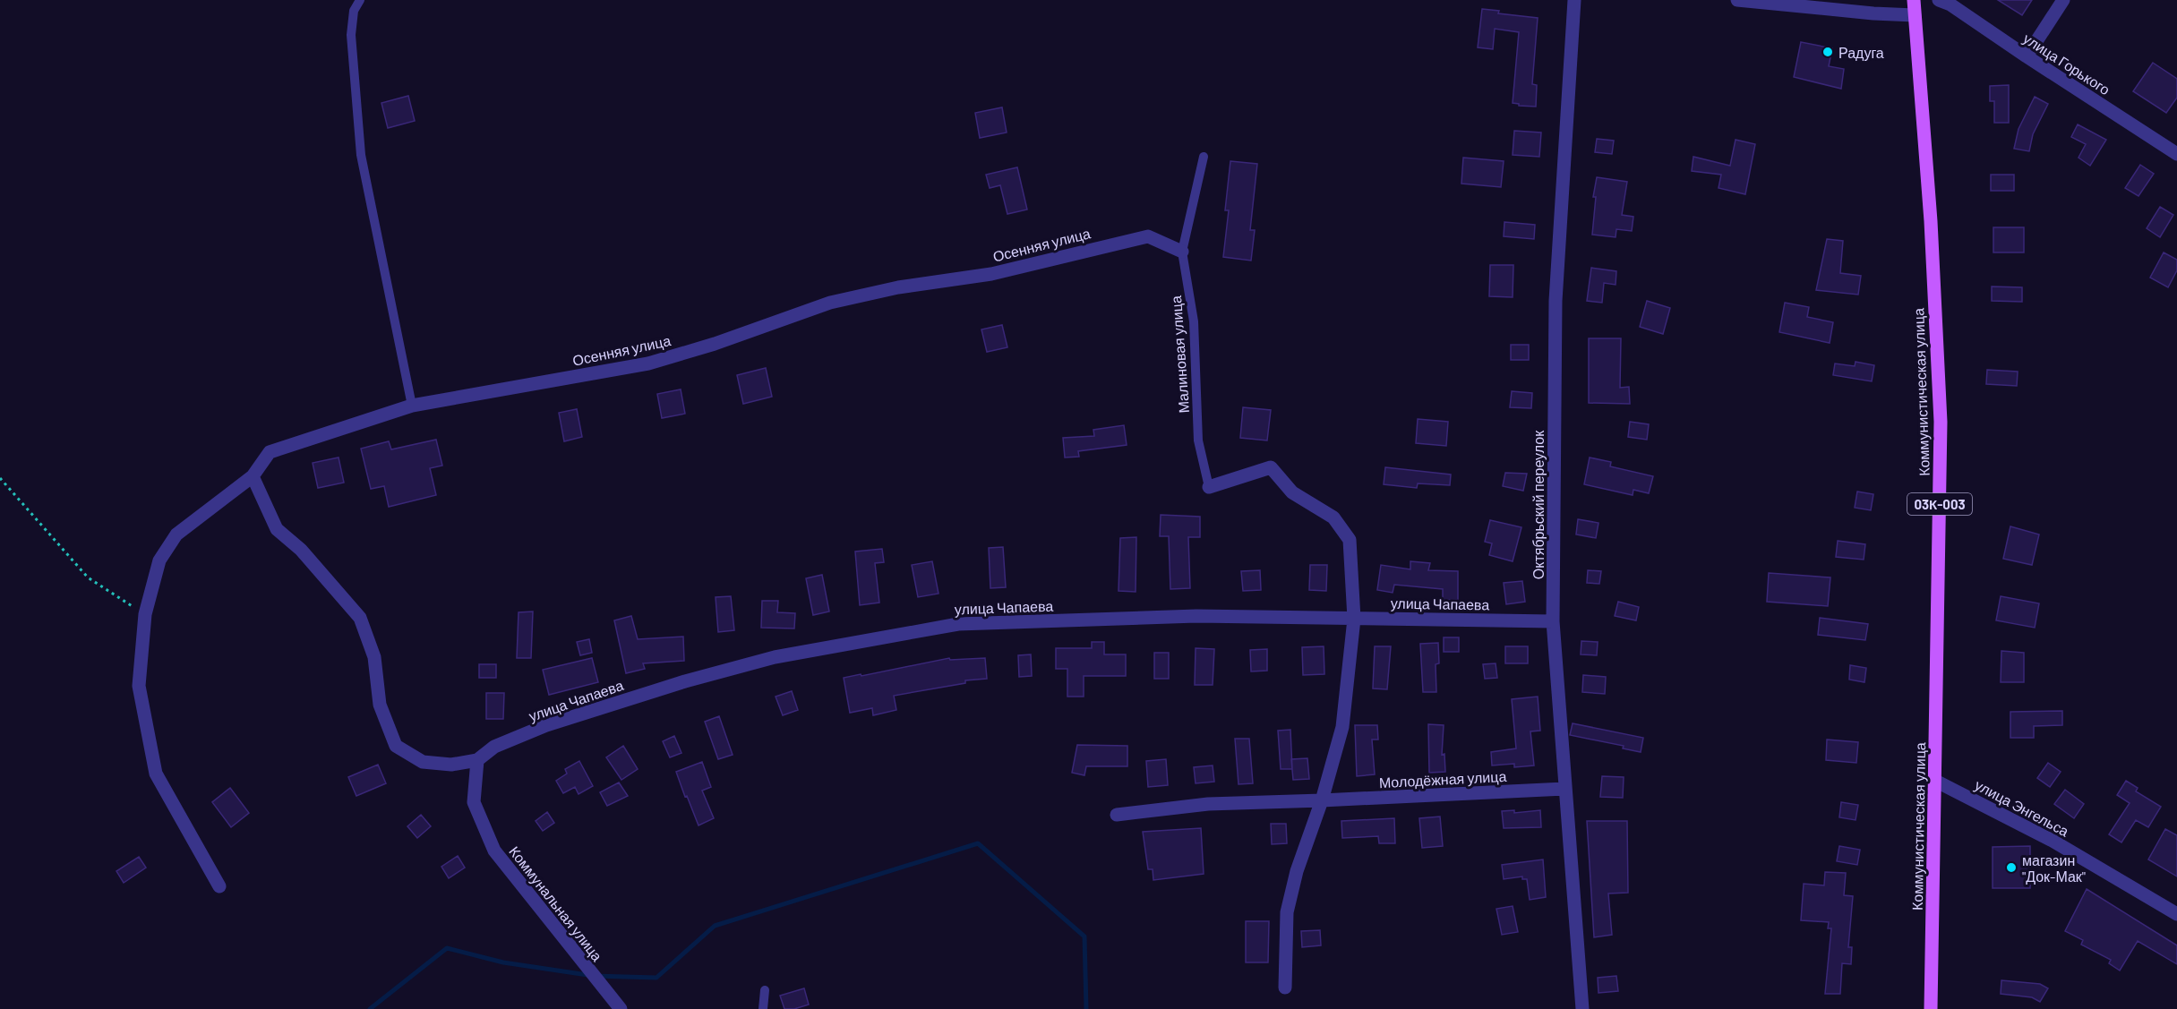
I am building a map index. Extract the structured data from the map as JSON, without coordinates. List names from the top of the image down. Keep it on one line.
{"streets":{"main road":["Коммунистическая улица","03К-003"],"street":["улица Горького","Осенняя улица","Октябрьский переулок","улица Чапаева","Молодёжная улица","улица Энгельса","Коммунальная улица"],"lane":["Малиновая улица"]},"crossings":[["Осенняя улица","Малиновая улица"],["Коммунистическая улица","улица Энгельса"],["Октябрьский переулок","улица Чапаева"],["Октябрьский переулок","Молодёжная улица"],["улица Чапаева","Коммунальная улица"]],"places":["Радуга","магазин \"Док-Мак\""]}
